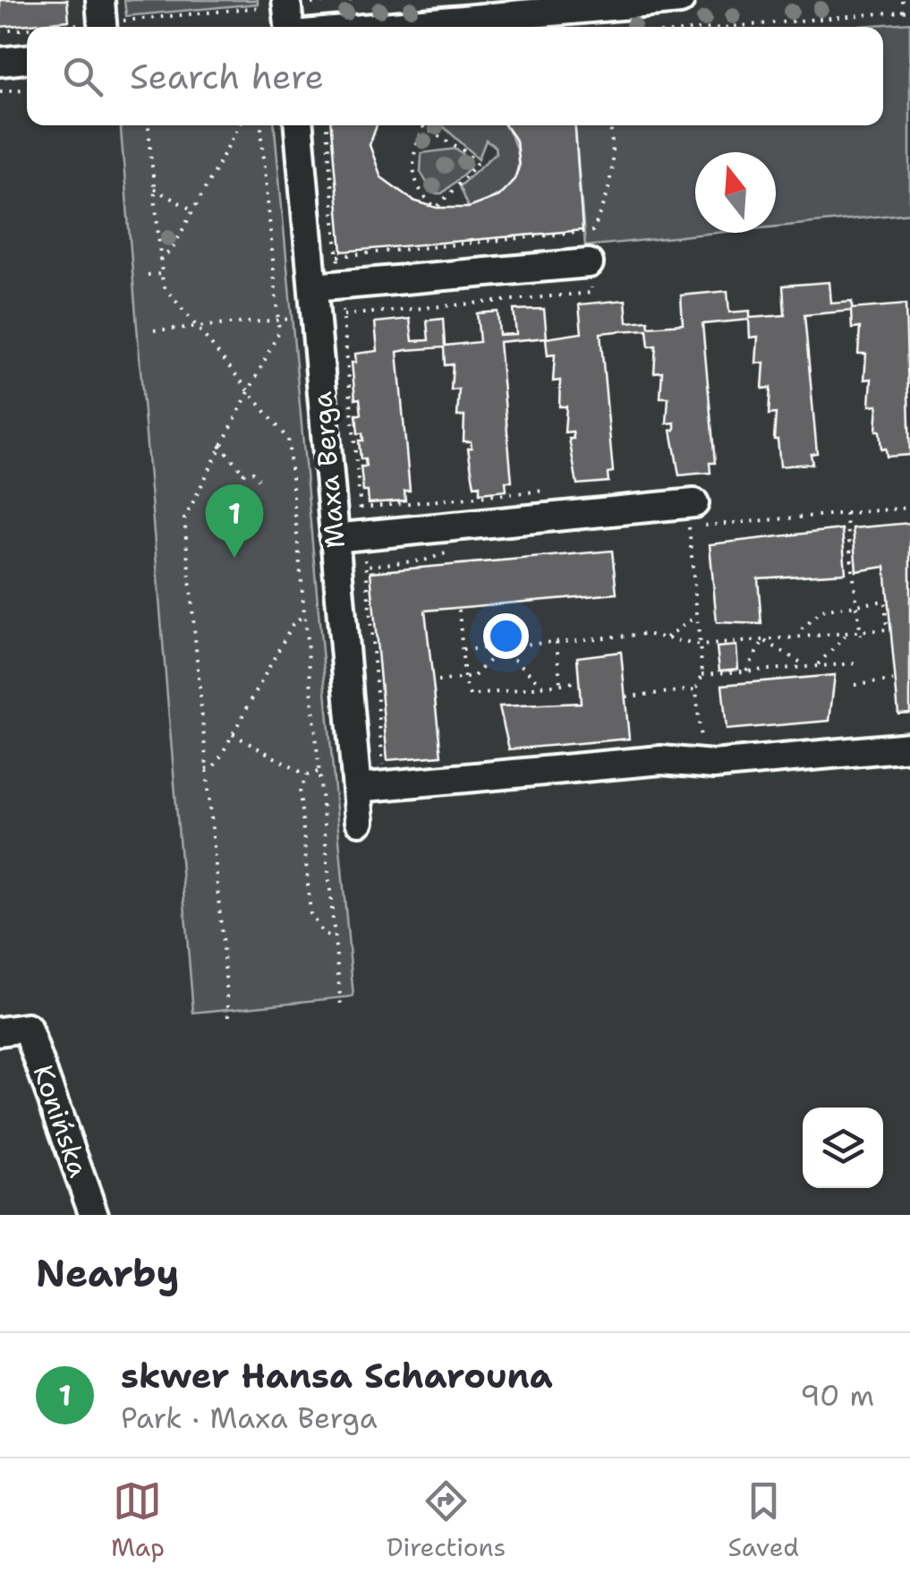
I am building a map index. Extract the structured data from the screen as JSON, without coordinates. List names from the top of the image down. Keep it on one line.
{"streets":{"street":["Maxa Berga","Konińska"]},"north":"top","page":{"search":"Search here","pins":"1","heading":"Nearby","list":[{"mark":"1","name":"skwer Hansa Scharouna","note":"Park · Maxa Berga","value":"90 m"}],"nav":["Map","Directions","Saved"]}}
